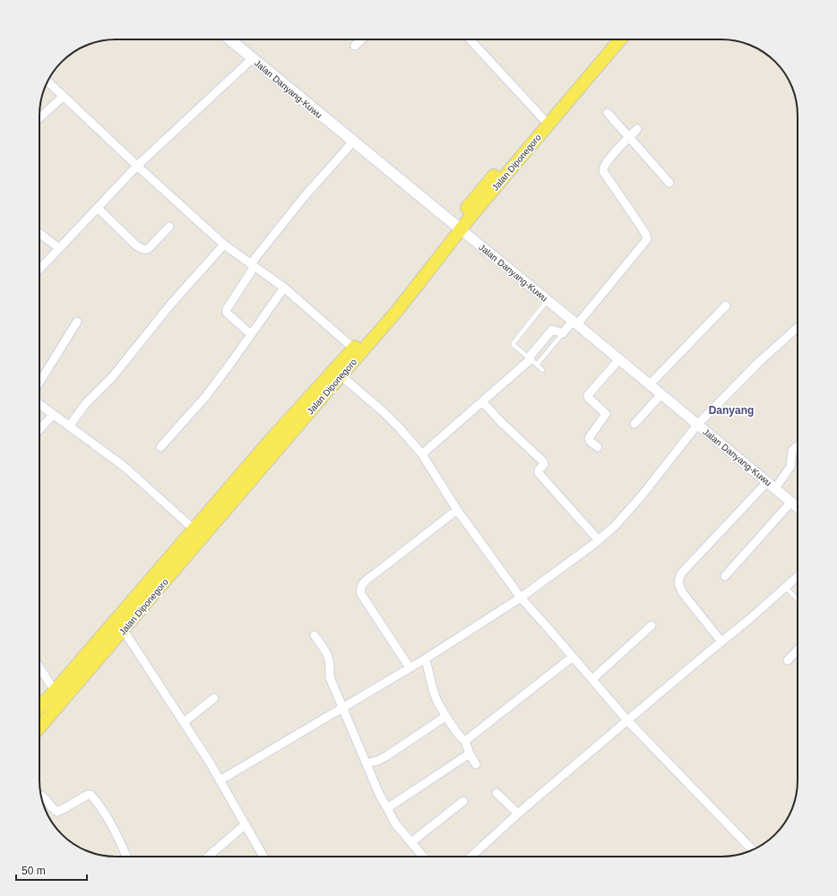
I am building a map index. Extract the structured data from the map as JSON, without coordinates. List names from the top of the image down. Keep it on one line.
{"streets":{"main road":["Jalan Danyang-Kuwu","Jalan Diponegoro"]},"crossings":[["Jalan Danyang-Kuwu","Jalan Diponegoro"]],"districts":["Danyang"],"scale_bar":"50 m"}
